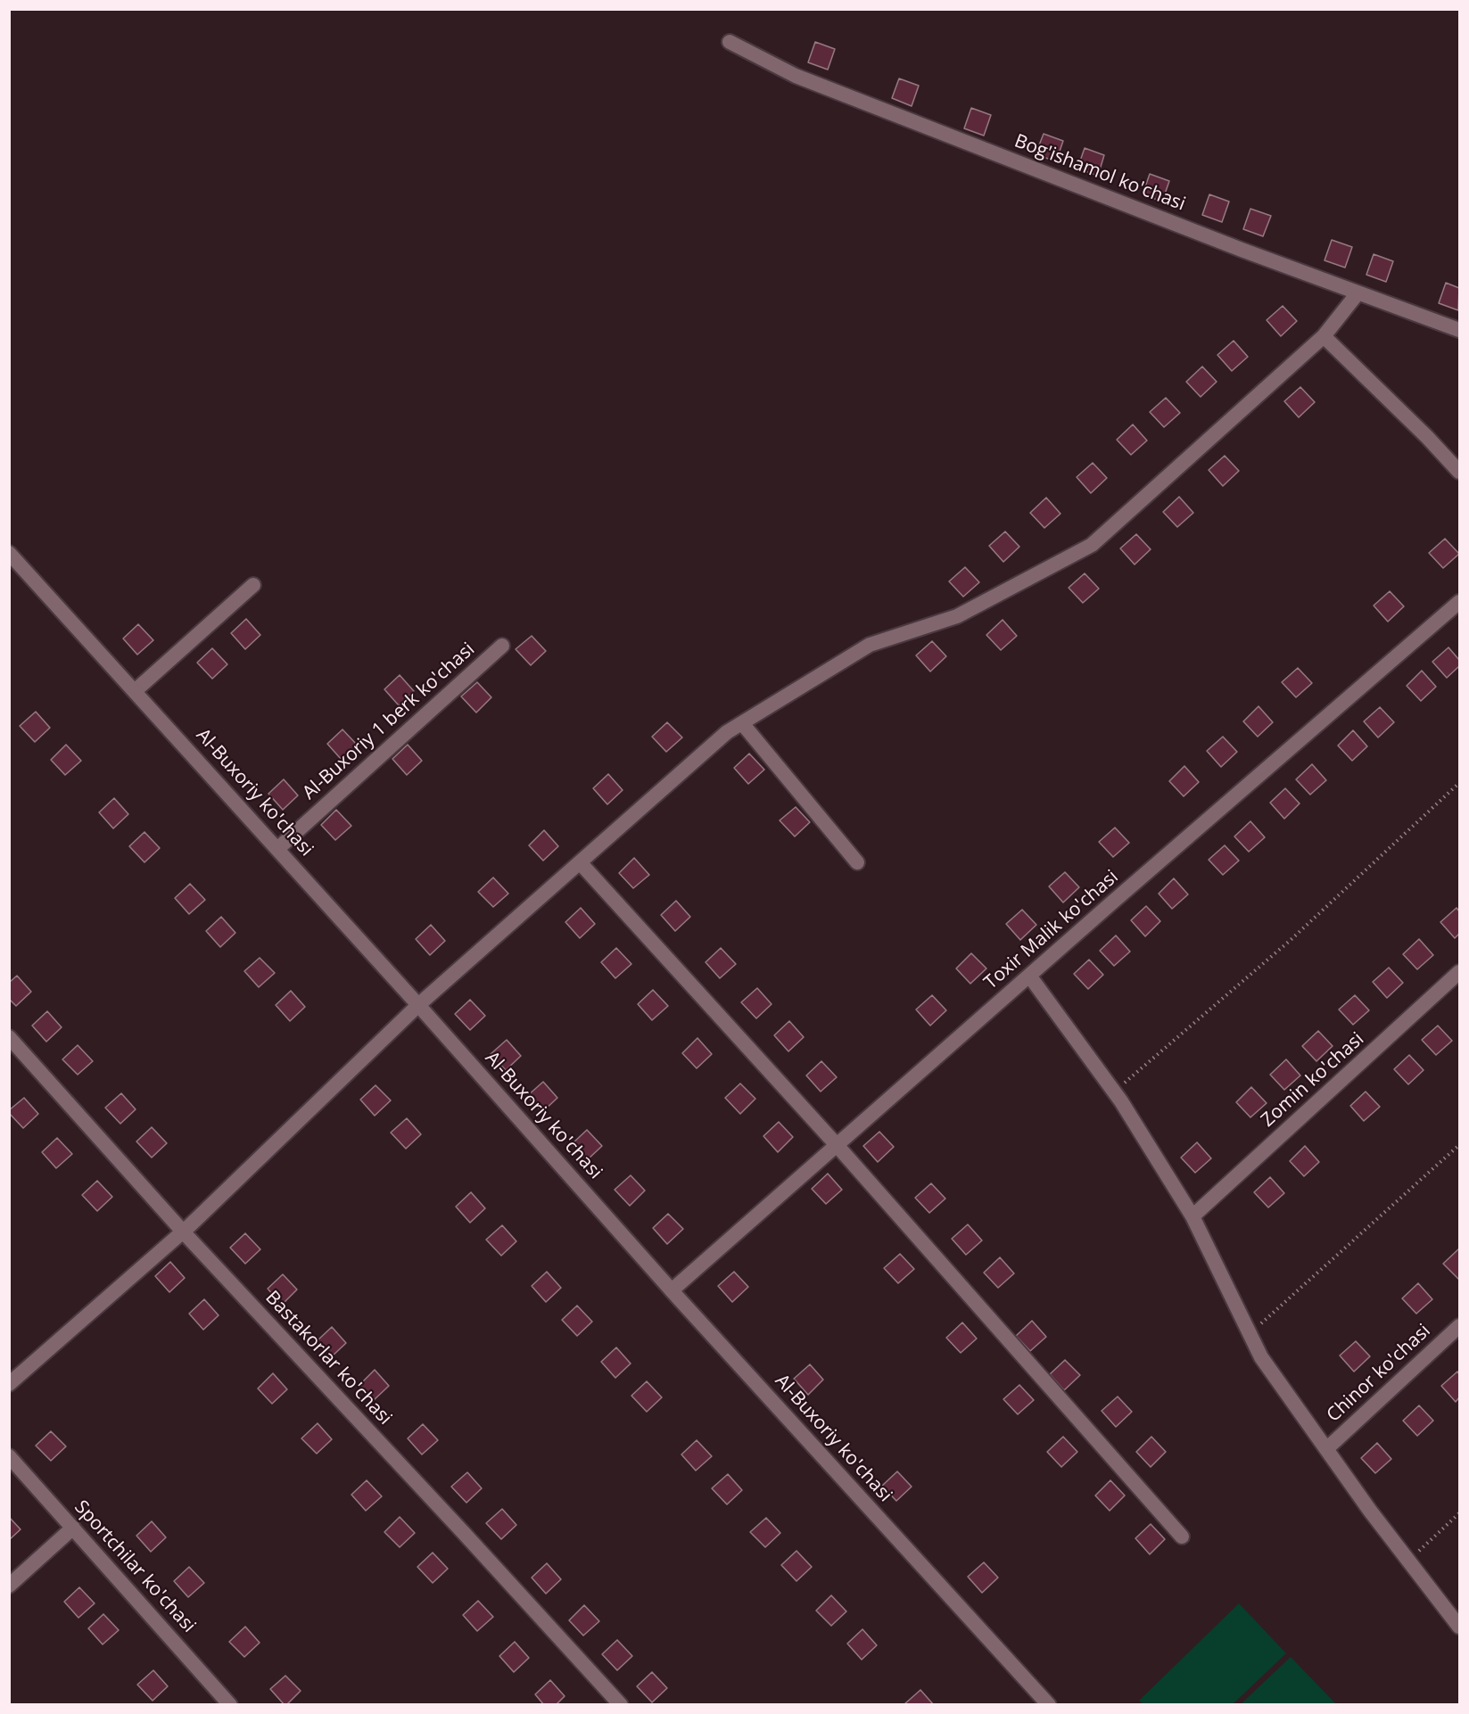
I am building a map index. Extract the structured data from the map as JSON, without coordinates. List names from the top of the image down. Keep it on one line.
{"streets":{"street":["Bog'ishamol ko'chasi","Al-Buxoriy 1 berk ko'chasi","Al-Buxoriy ko'chasi","Toxir Malik ko'chasi","Zomin ko'chasi","Bastakorlar ko'chasi","Chinor ko'chasi","Sportchilar ko'chasi"]},"crossings":[["Al-Buxoriy 1 berk ko'chasi","Al-Buxoriy ko'chasi"],["Al-Buxoriy ko'chasi","Toxir Malik ko'chasi"]]}
